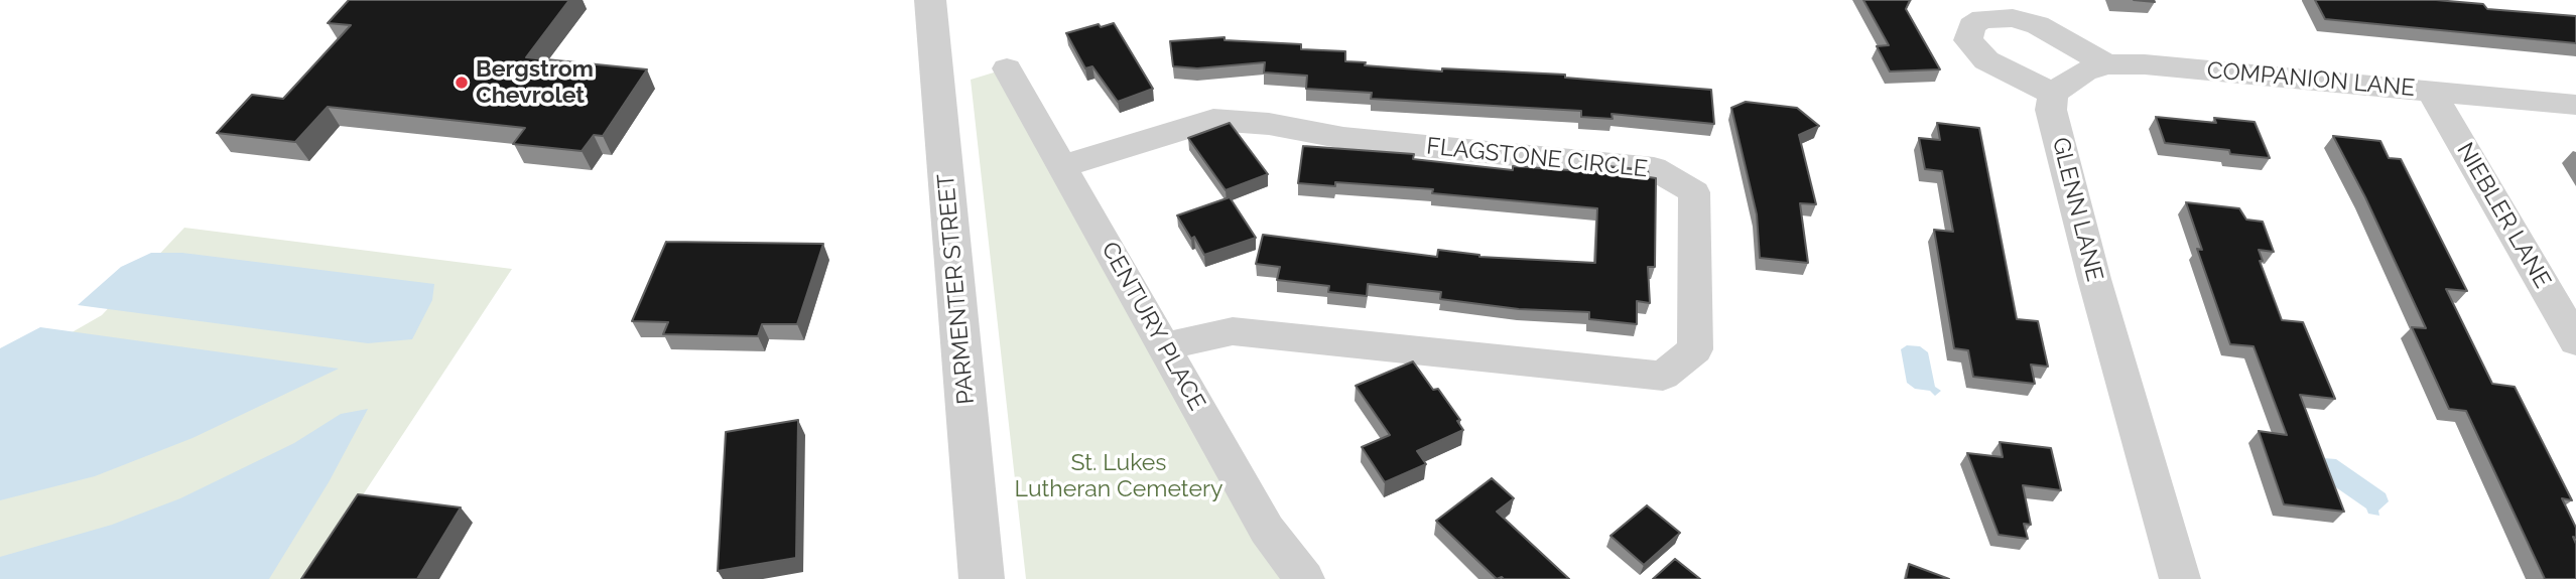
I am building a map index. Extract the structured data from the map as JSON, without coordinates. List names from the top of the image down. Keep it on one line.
{"streets":{"street":["COMPANION LANE","FLAGSTONE CIRCLE","GLENN LANE","NIEBLER LANE","PARMENTER STREET","CENTURY PLACE"]},"crossings":[["COMPANION LANE","GLENN LANE"],["COMPANION LANE","NIEBLER LANE"],["FLAGSTONE CIRCLE","CENTURY PLACE"]],"parks":["St. Lukes Lutheran Cemetery"],"places":["Bergstrom Chevrolet"]}
